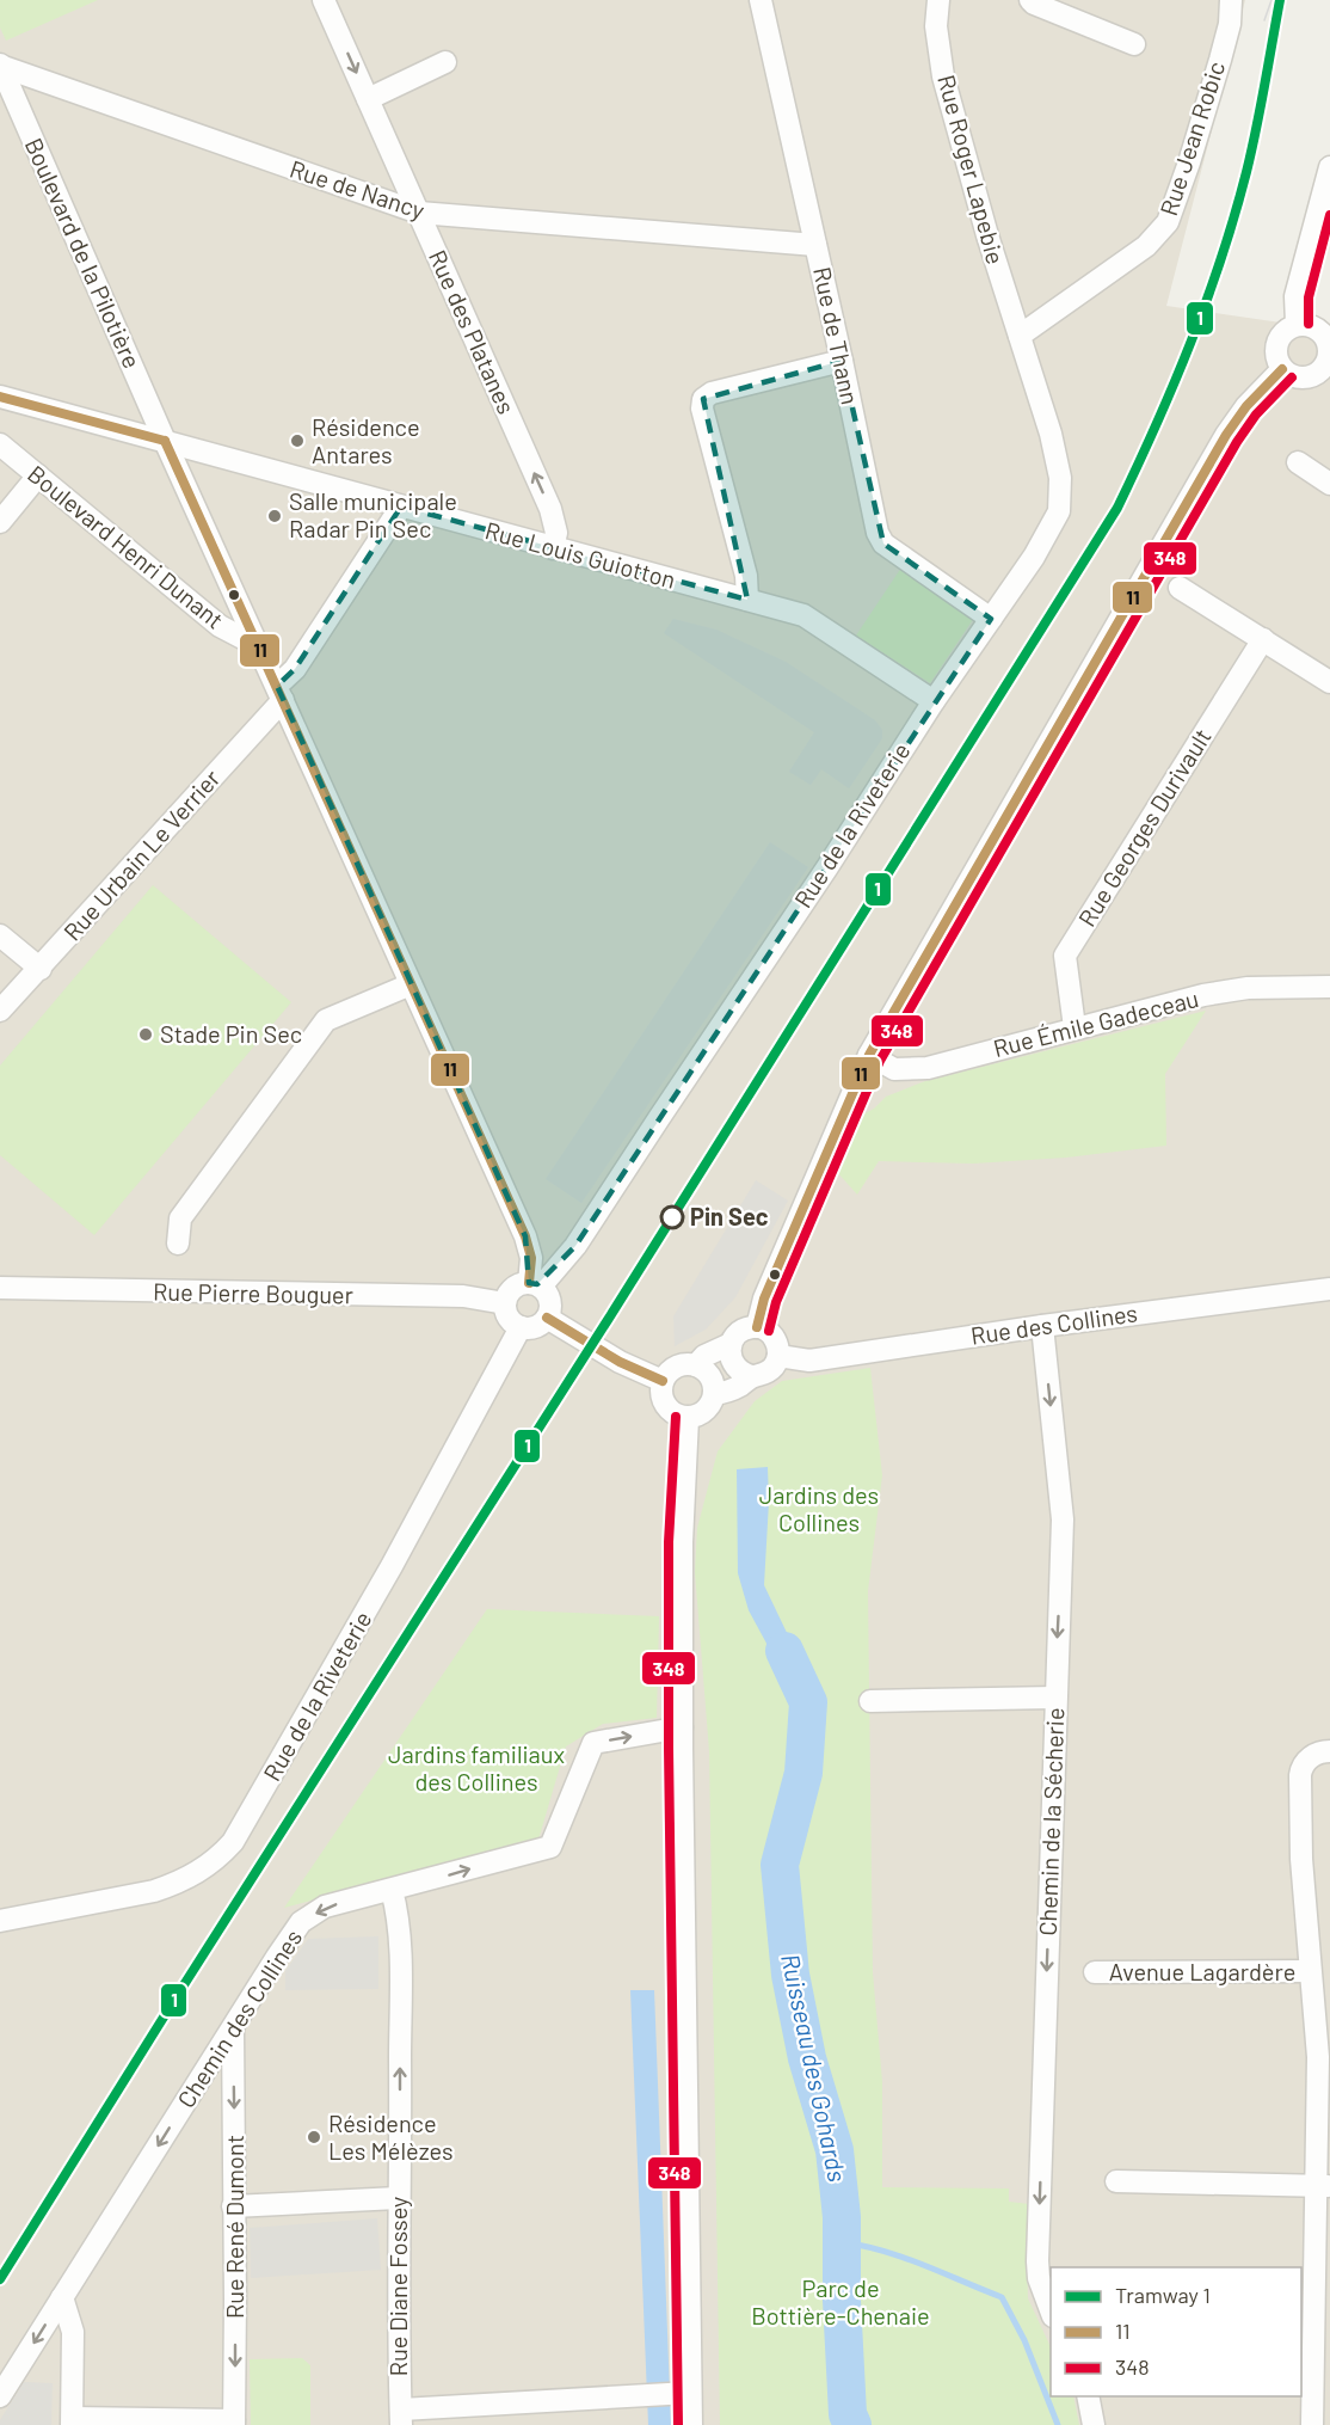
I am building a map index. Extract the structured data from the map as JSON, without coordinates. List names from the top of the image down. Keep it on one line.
{"streets":{"street":["Rue Jean Robic","Rue Roger Lapebie","Rue de Nancy","Boulevard de la Pilotière","Rue des Platanes","Rue de Thann","Boulevard Henri Dunant","Rue Louis Guiotton","Rue de la Riveterie","Rue Georges Durivault","Rue Urbain Le Verrier","Rue Émile Gadeceau","Rue Pierre Bouguer","Rue des Collines","Chemin de la Sécherie","Avenue Lagardère","Chemin des Collines","Rue René Dumont","Rue Diane Fossey"]},"crossings":[["Rue Jean Robic","Rue Roger Lapebie"],["Rue Jean Robic","Rue de la Riveterie"],["Rue Roger Lapebie","Rue de la Riveterie"],["Rue de Nancy","Boulevard de la Pilotière"],["Rue de Nancy","Rue des Platanes"],["Rue de Nancy","Rue de Thann"],["Boulevard de la Pilotière","Boulevard Henri Dunant"],["Boulevard de la Pilotière","Rue Louis Guiotton"],["Rue des Platanes","Rue Louis Guiotton"],["Rue de Thann","Rue de la Riveterie"],["Boulevard Henri Dunant","Rue Louis Guiotton"],["Boulevard Henri Dunant","Rue de la Riveterie"],["Boulevard Henri Dunant","Rue Urbain Le Verrier"],["Boulevard Henri Dunant","Rue Pierre Bouguer"],["Rue Louis Guiotton","Rue de la Riveterie"],["Rue Louis Guiotton","Rue Urbain Le Verrier"],["Rue de la Riveterie","Rue Pierre Bouguer"],["Rue Georges Durivault","Rue Émile Gadeceau"],["Rue des Collines","Chemin de la Sécherie"],["Chemin des Collines","Rue René Dumont"],["Chemin des Collines","Rue Diane Fossey"]],"one_way":["Chemin de la Sécherie","Rue Diane Fossey"],"water":["Ruisseau des Gohards"],"parks":["Jardins des Collines","Jardins familiaux des Collines","Parc de Bottière-Chenaie"],"places":["Résidence Antares","Salle municipale Radar Pin Sec","Stade Pin Sec","Pin Sec","Résidence Les Mélèzes"],"lines":["tram line 1","transit line 348","transit line 11"],"legend":["Tramway 1","11","348"]}
